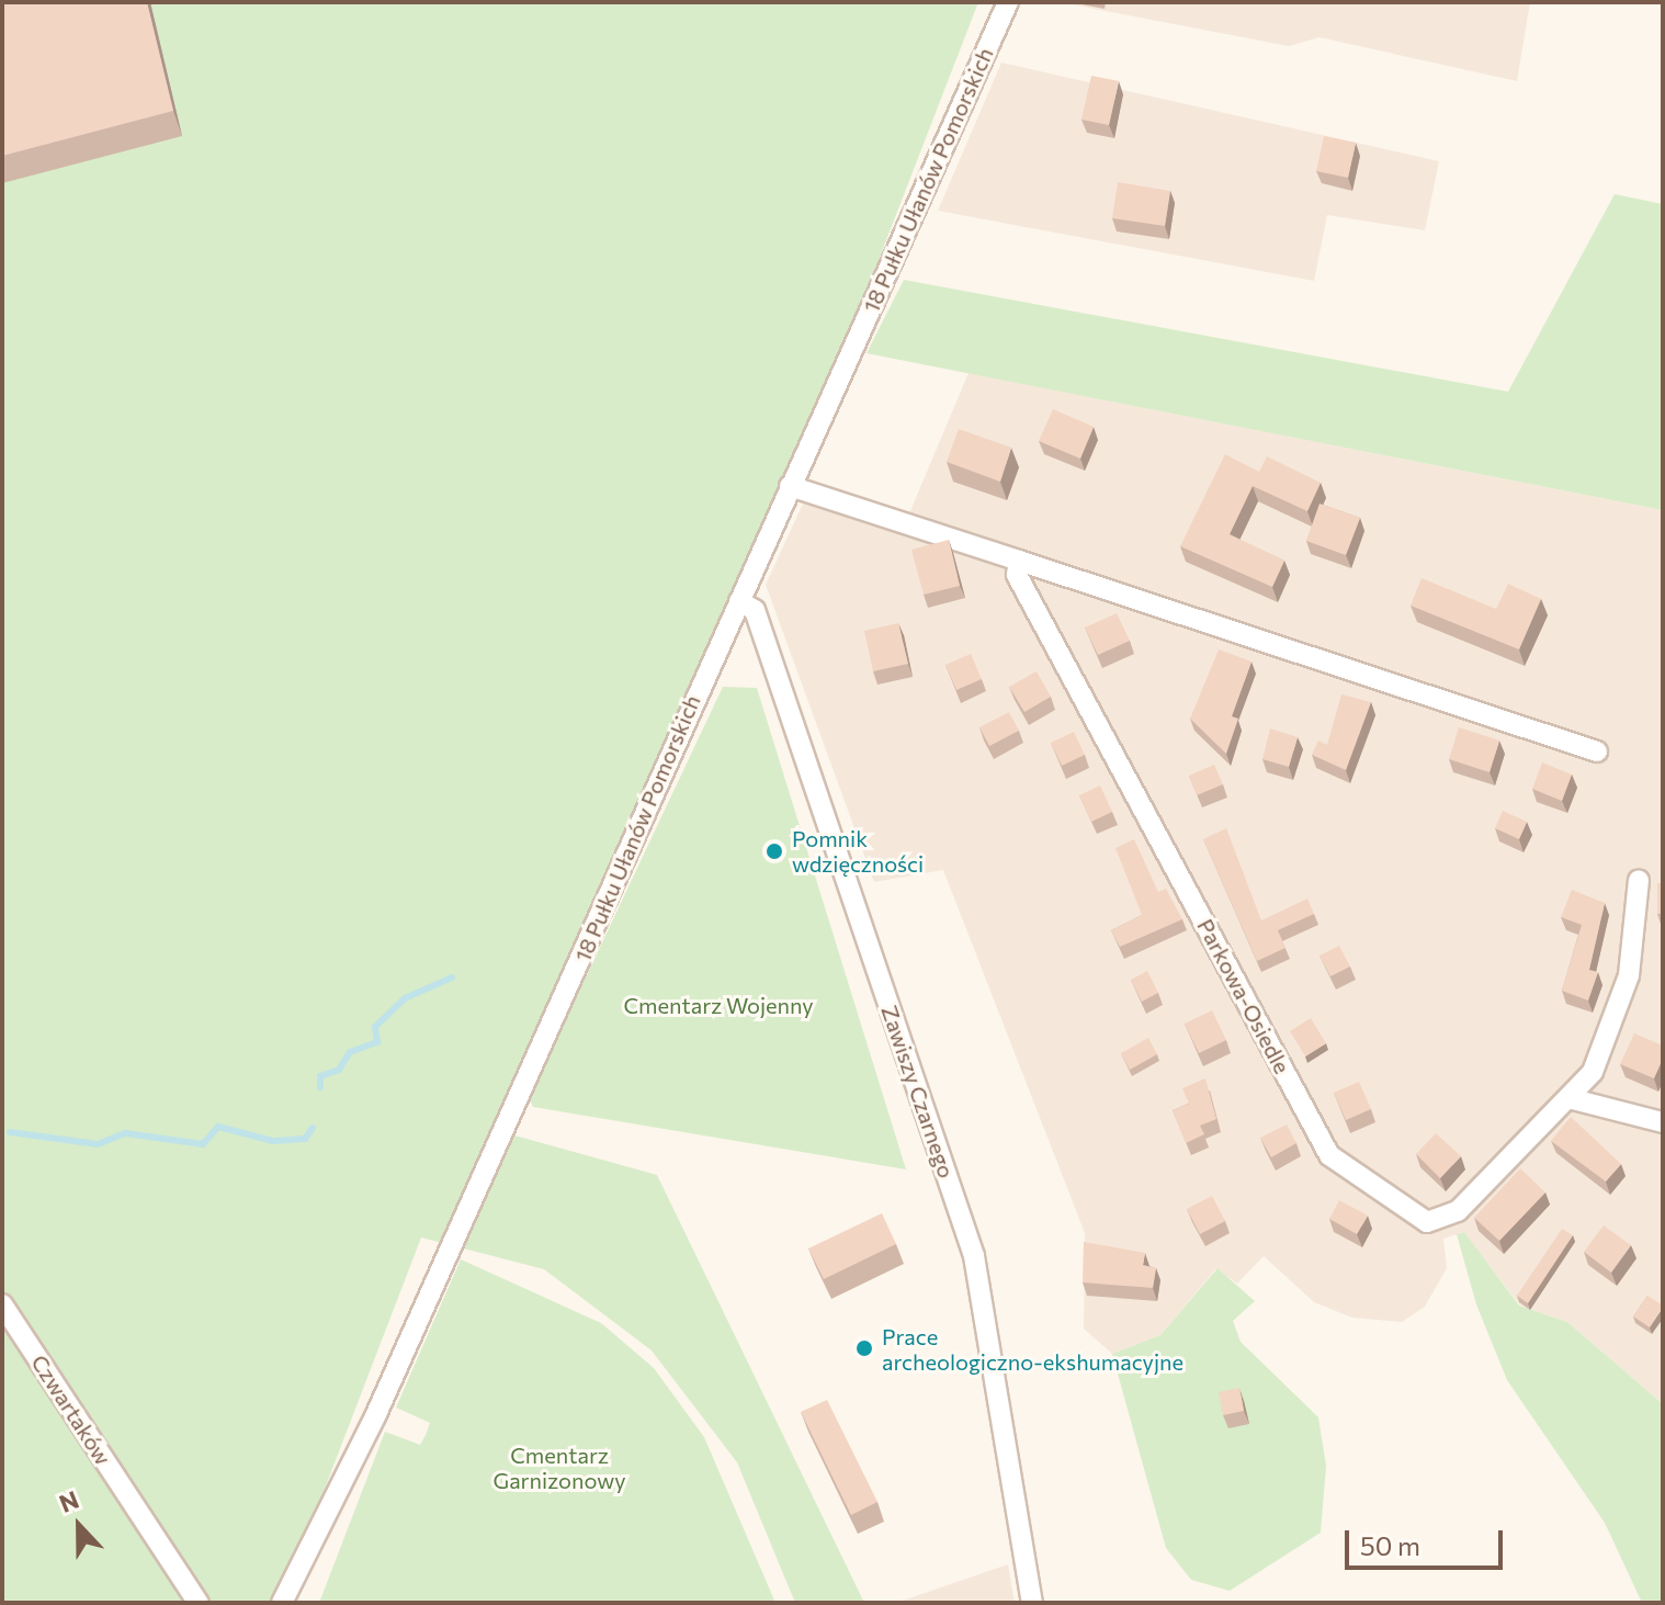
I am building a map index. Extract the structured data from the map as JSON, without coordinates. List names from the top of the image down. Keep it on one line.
{"streets":{"street":["18 Pułku Ułanów Pomorskich","Parkowa-Osiedle","Zawiszy Czarnego","Czwartaków"]},"crossings":[["18 Pułku Ułanów Pomorskich","Zawiszy Czarnego"]],"parks":["Cmentarz Wojenny","Cmentarz Garnizonowy"],"places":["Pomnik wdzięczności","Prace archeologiczno-ekshumacyjne"],"scale_bar":"50 m","north":"top"}
